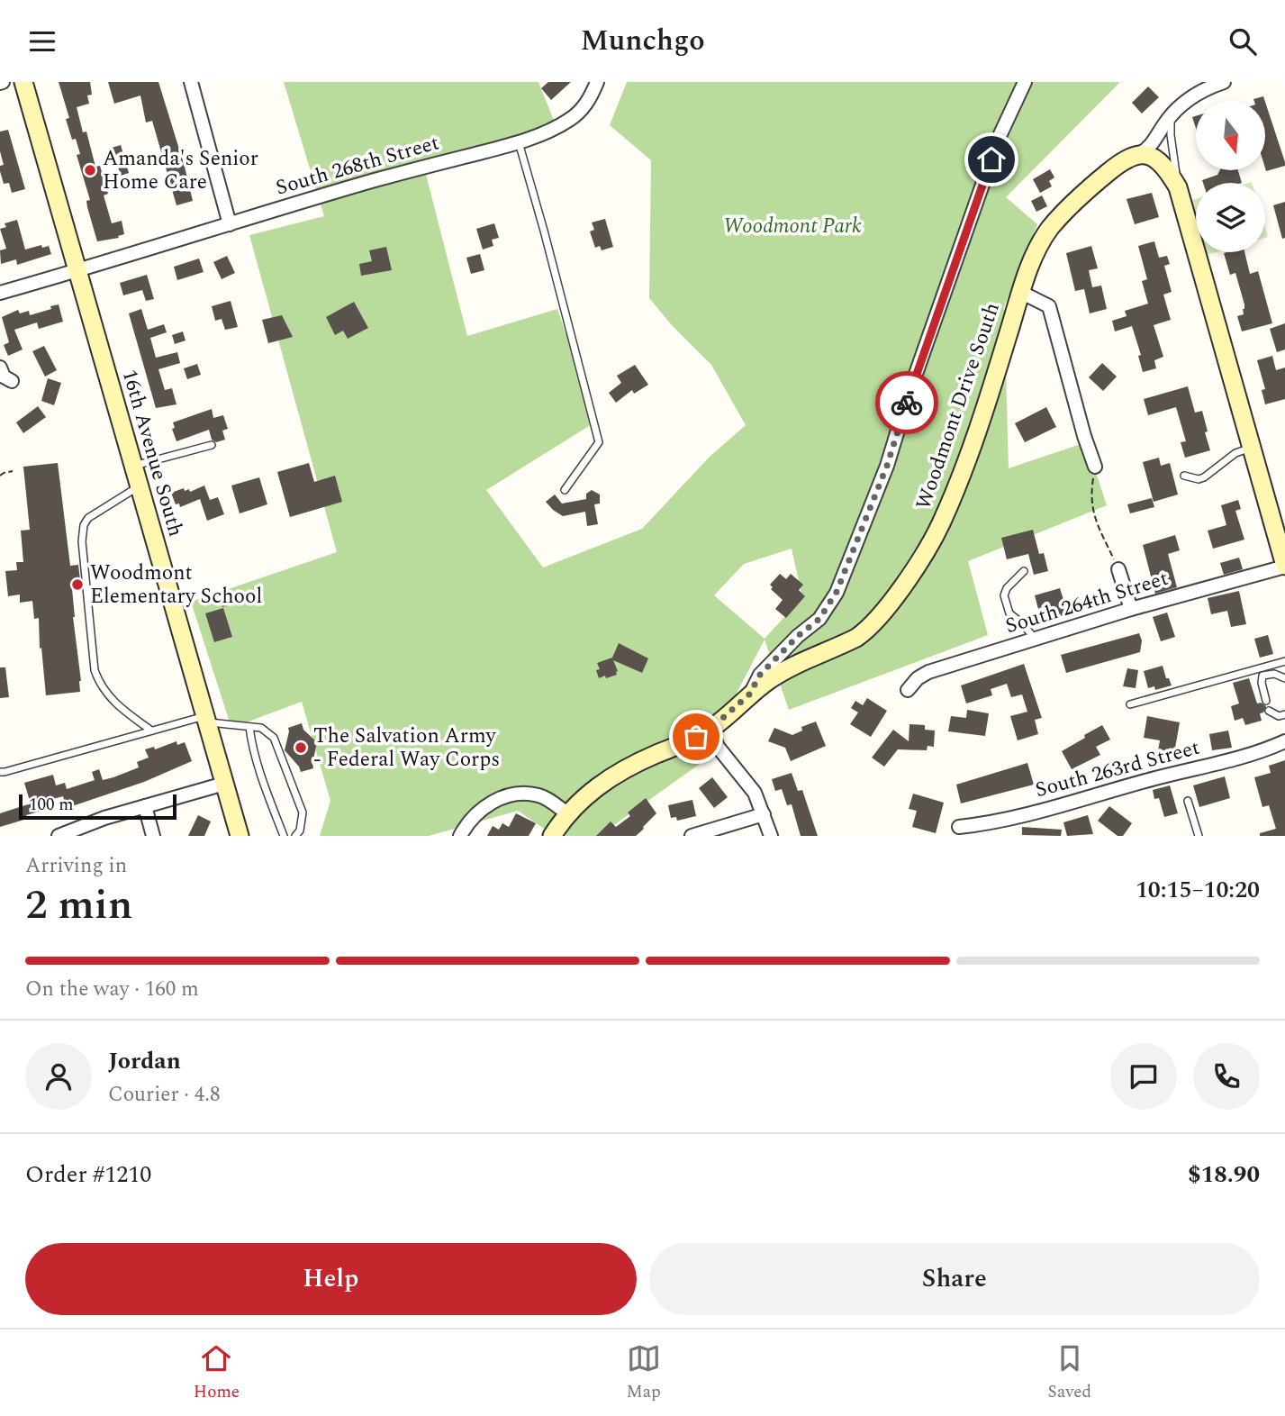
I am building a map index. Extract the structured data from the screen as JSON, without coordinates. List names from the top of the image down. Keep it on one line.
{"streets":{"main road":["Woodmont Drive South","16th Avenue South"],"street":["South 268th Street","South 264th Street","South 263rd Street"]},"crossings":[["South 268th Street","16th Avenue South"]],"parks":["Woodmont Park"],"places":["Amanda's Senior Home Care","Woodmont Elementary School","The Salvation Army - Federal Way Corps"],"scale_bar":"100 m","north":"bottom","page":{"header":"Munchgo","scale":"100 m","heading":["2 min","Arriving in","10:15–10:20"],"panel":["Jordan","Courier · 4.8","Order #1210","$18.90"],"bar":"On the way · 160 m","buttons":["Help","Share"],"tabs":["Home","Map","Saved"]}}
